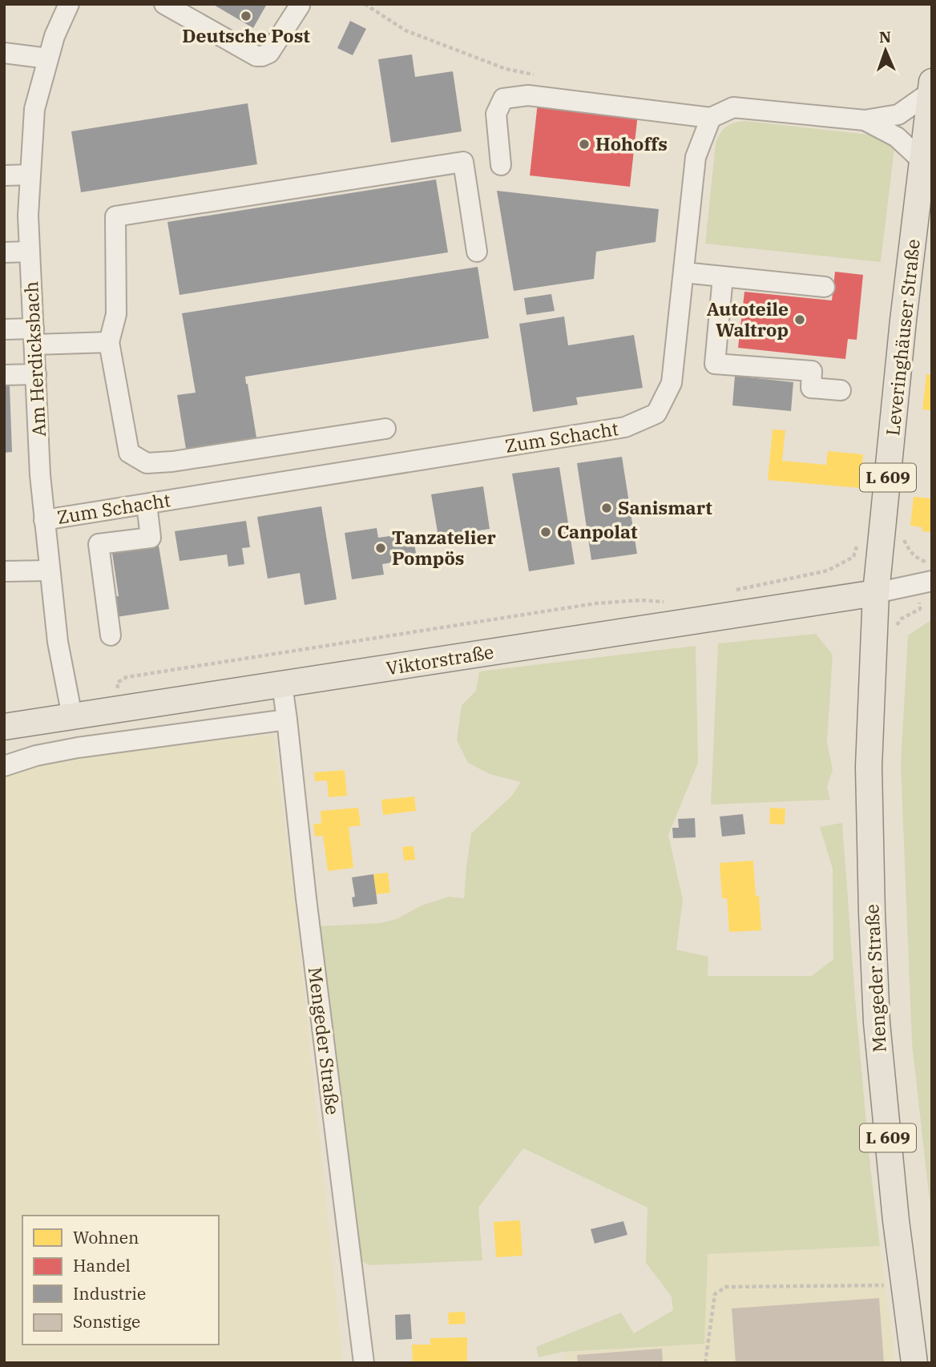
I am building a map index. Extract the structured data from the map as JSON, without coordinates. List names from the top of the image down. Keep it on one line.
{"streets":{"main road":["Leveringhäuser Straße","L 609","Viktorstraße","Mengeder Straße"],"street":["Am Herdicksbach","Zum Schacht"]},"crossings":[["Leveringhäuser Straße","Viktorstraße"],["Leveringhäuser Straße","Mengeder Straße"],["Am Herdicksbach","Zum Schacht"],["Am Herdicksbach","Viktorstraße"],["Viktorstraße","Mengeder Straße"]],"places":["Deutsche Post","Hohoffs","Autoteile Waltrop","Sanismart","Canpolat","Tanzatelier Pompös"],"legend":["Wohnen","Handel","Industrie","Sonstige"],"north":"top"}
